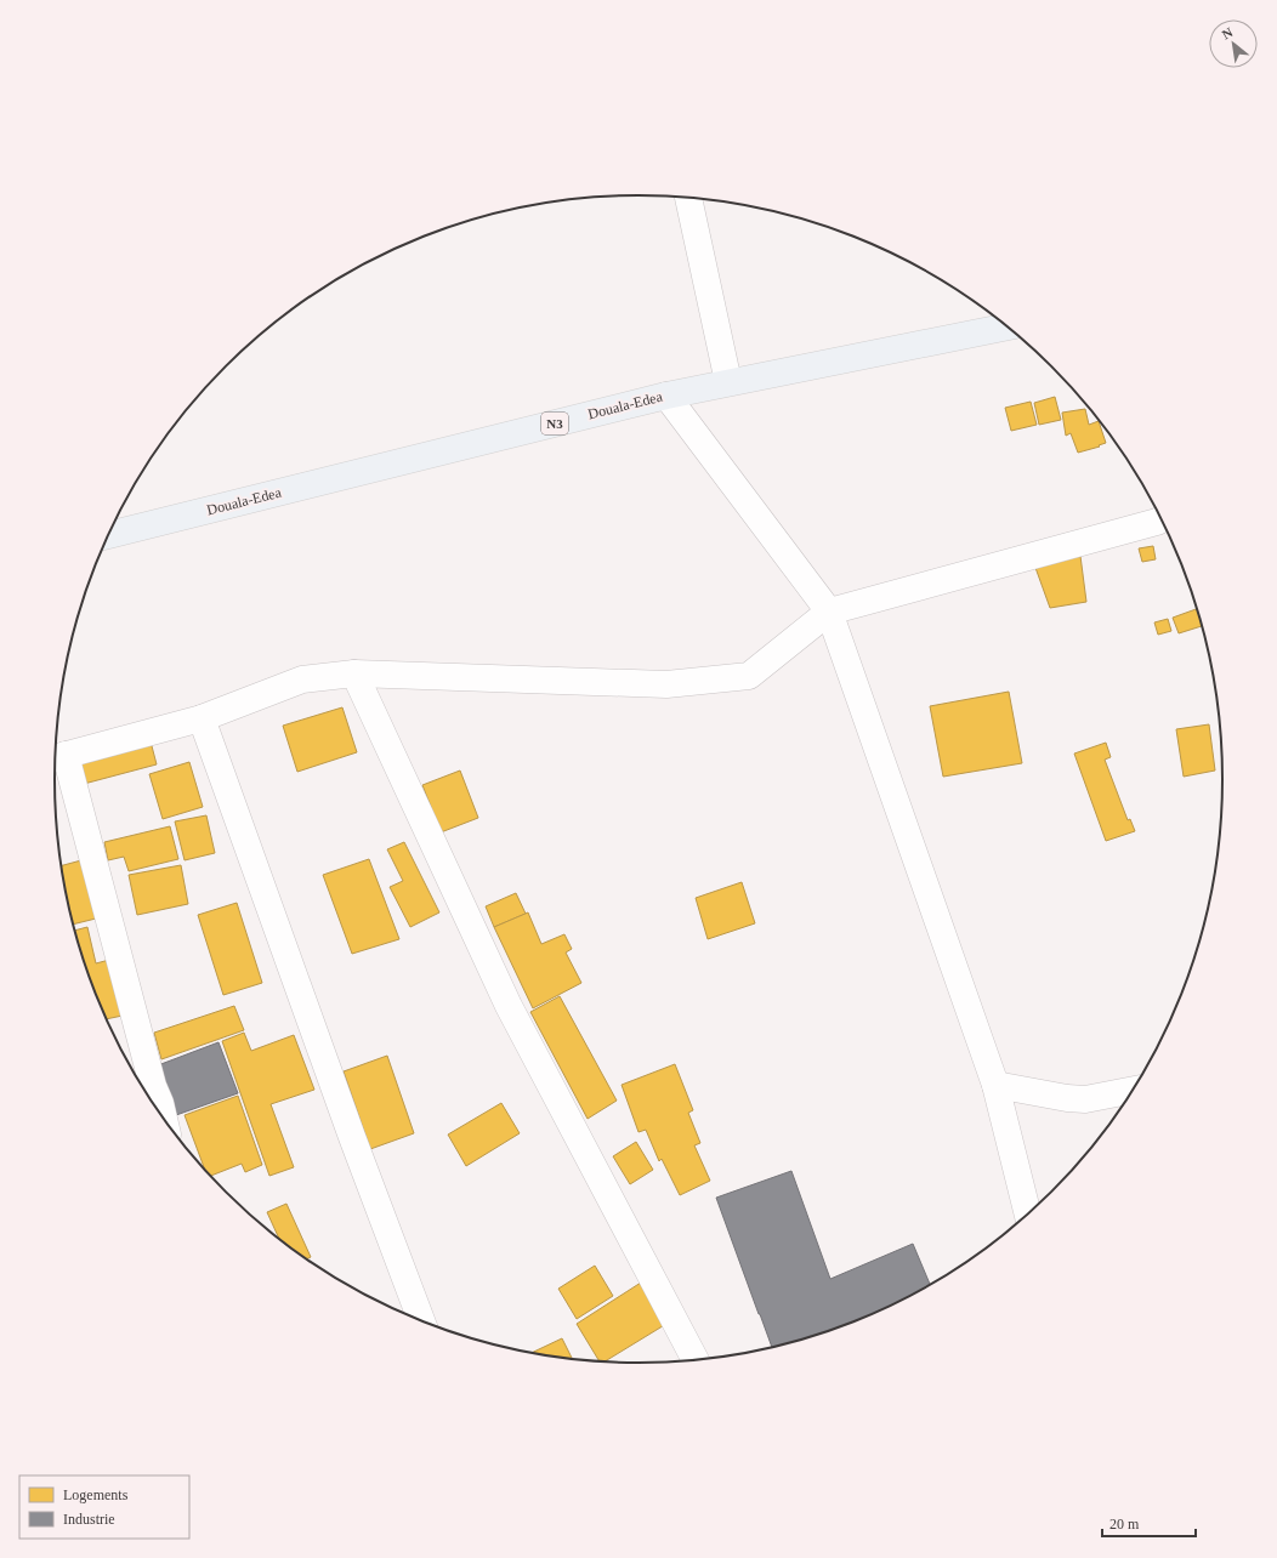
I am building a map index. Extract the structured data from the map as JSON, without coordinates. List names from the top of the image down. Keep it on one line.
{"streets":{"highway":["Douala-Edea","N3"]},"legend":["Logements","Industrie"],"scale_bar":"20 m","north":"top left"}
